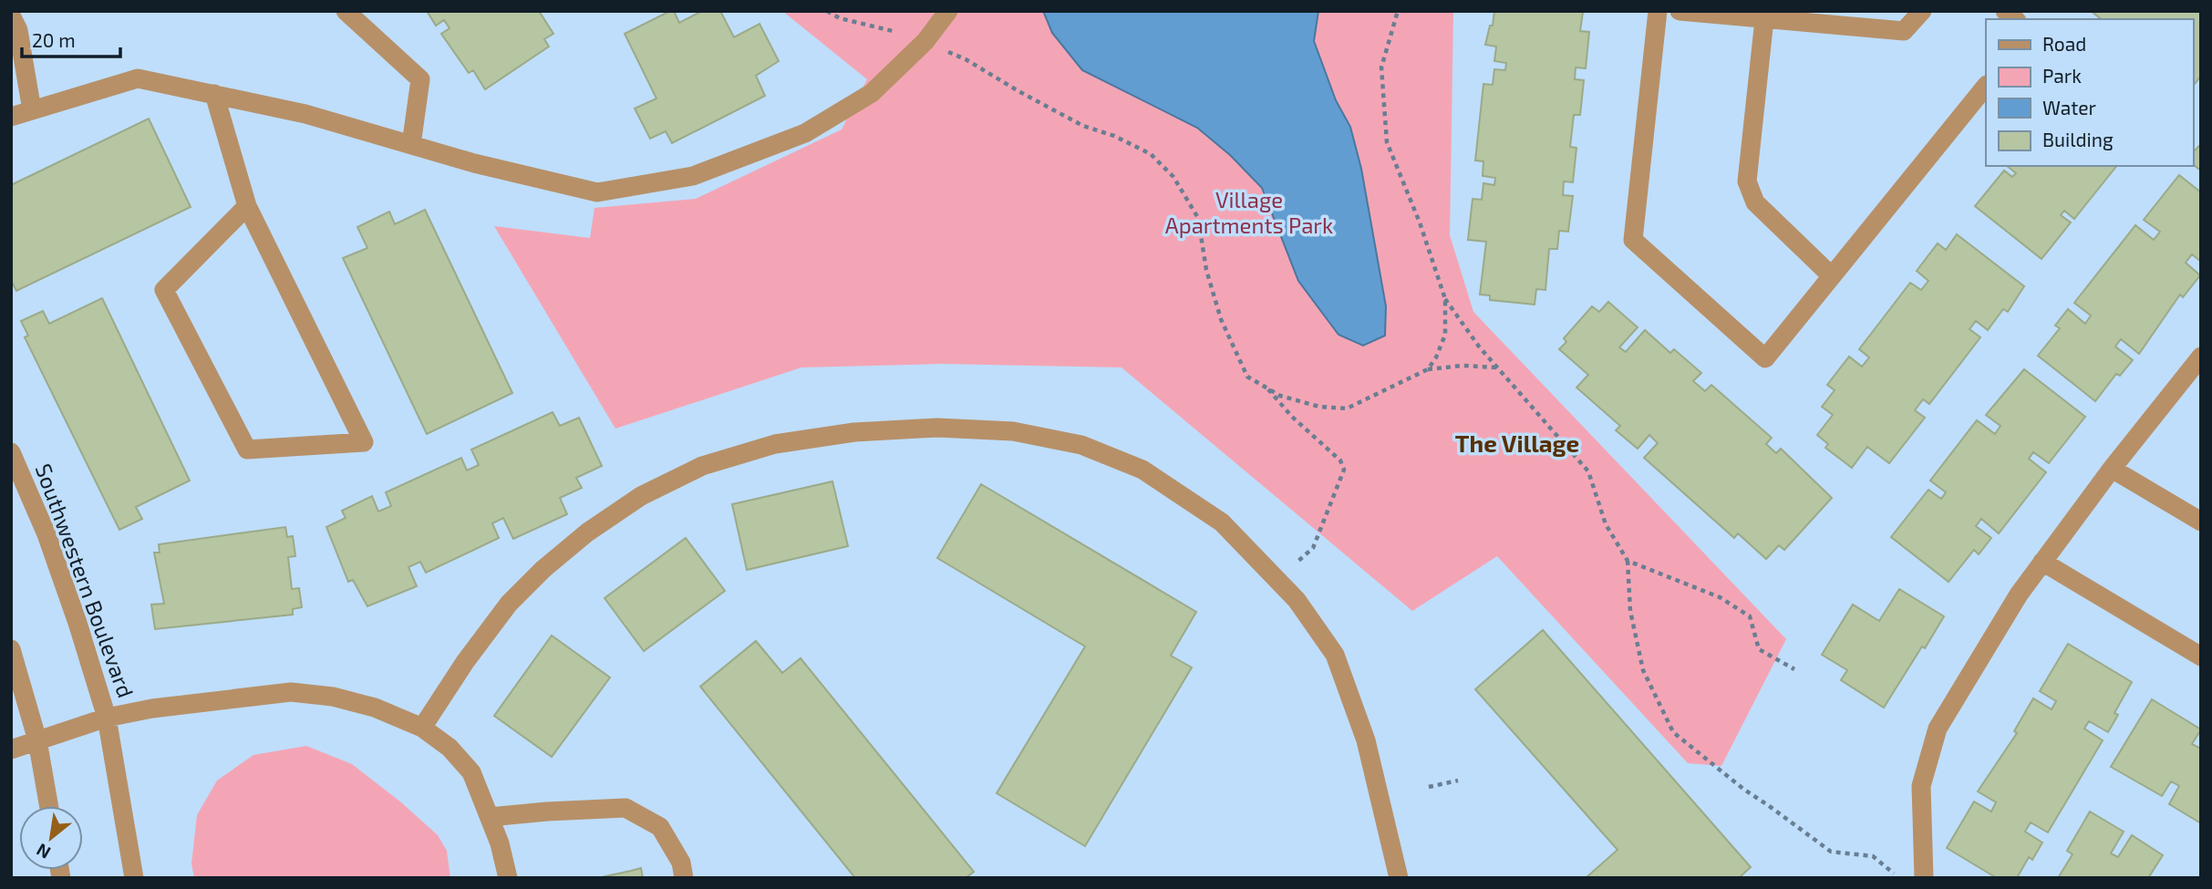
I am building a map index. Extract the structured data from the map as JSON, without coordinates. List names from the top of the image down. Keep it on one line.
{"streets":{"street":["Southwestern Boulevard"]},"districts":["The Village"],"parks":["Village Apartments Park"],"legend":["Road","Park","Water","Building"],"scale_bar":"20 m","north":"bottom left"}
